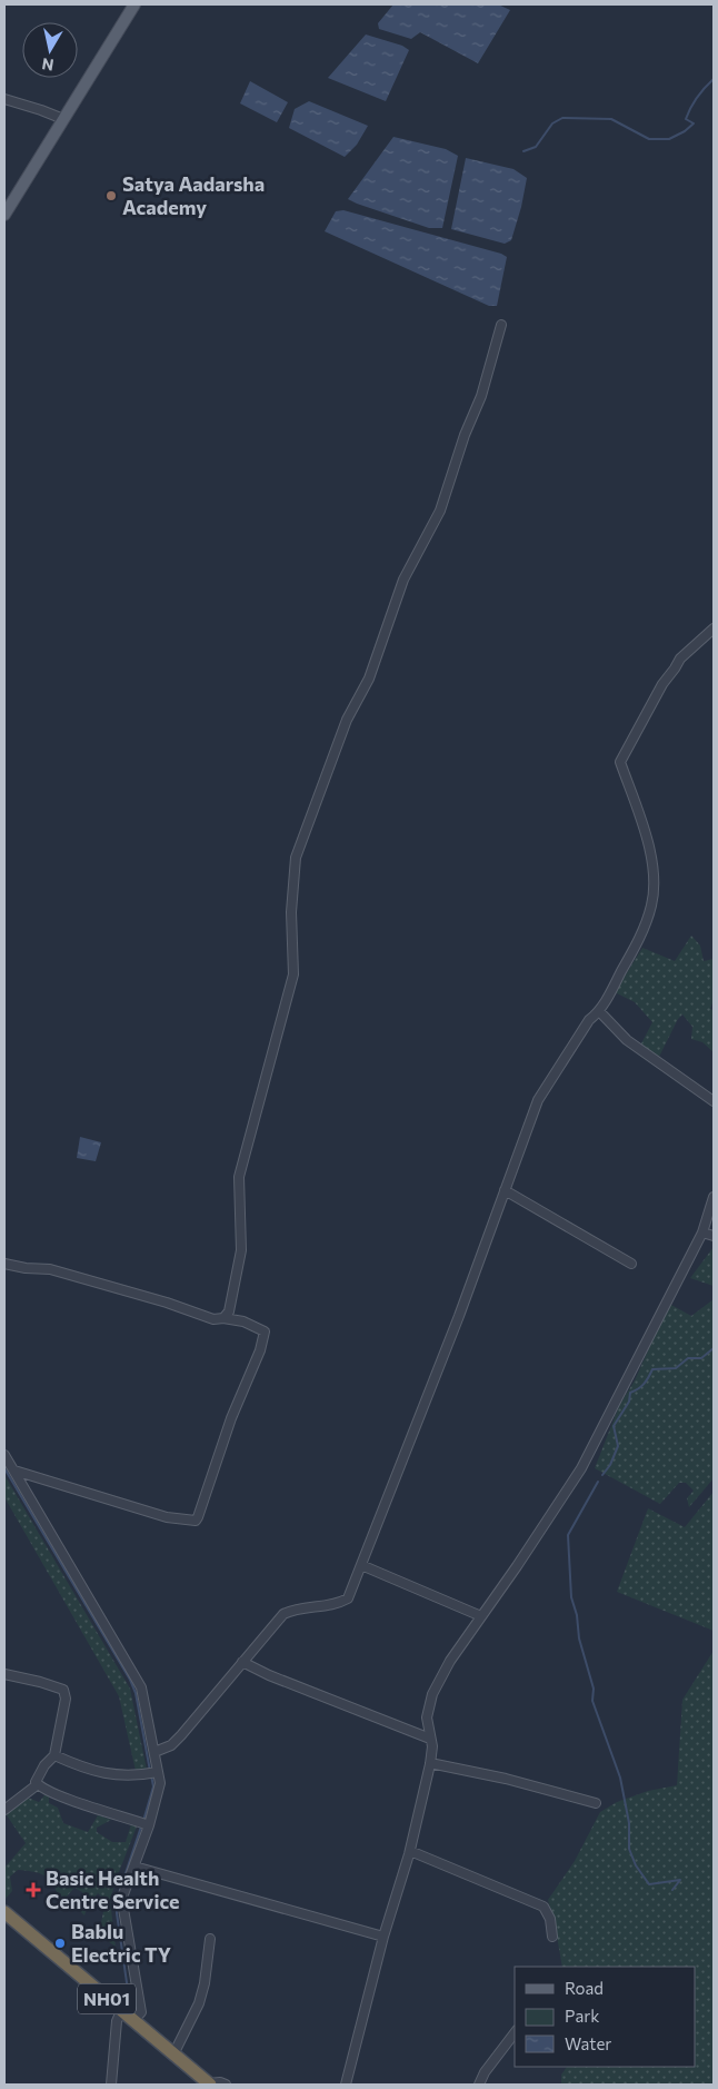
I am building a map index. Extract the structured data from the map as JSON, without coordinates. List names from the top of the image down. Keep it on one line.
{"streets":{"highway":["NH01"]},"places":{"other":["Satya Aadarsha Academy","Bablu Electric TY"],"health":["Basic Health Centre Service"]},"legend":["Road","Park","Water"],"north":"bottom"}
